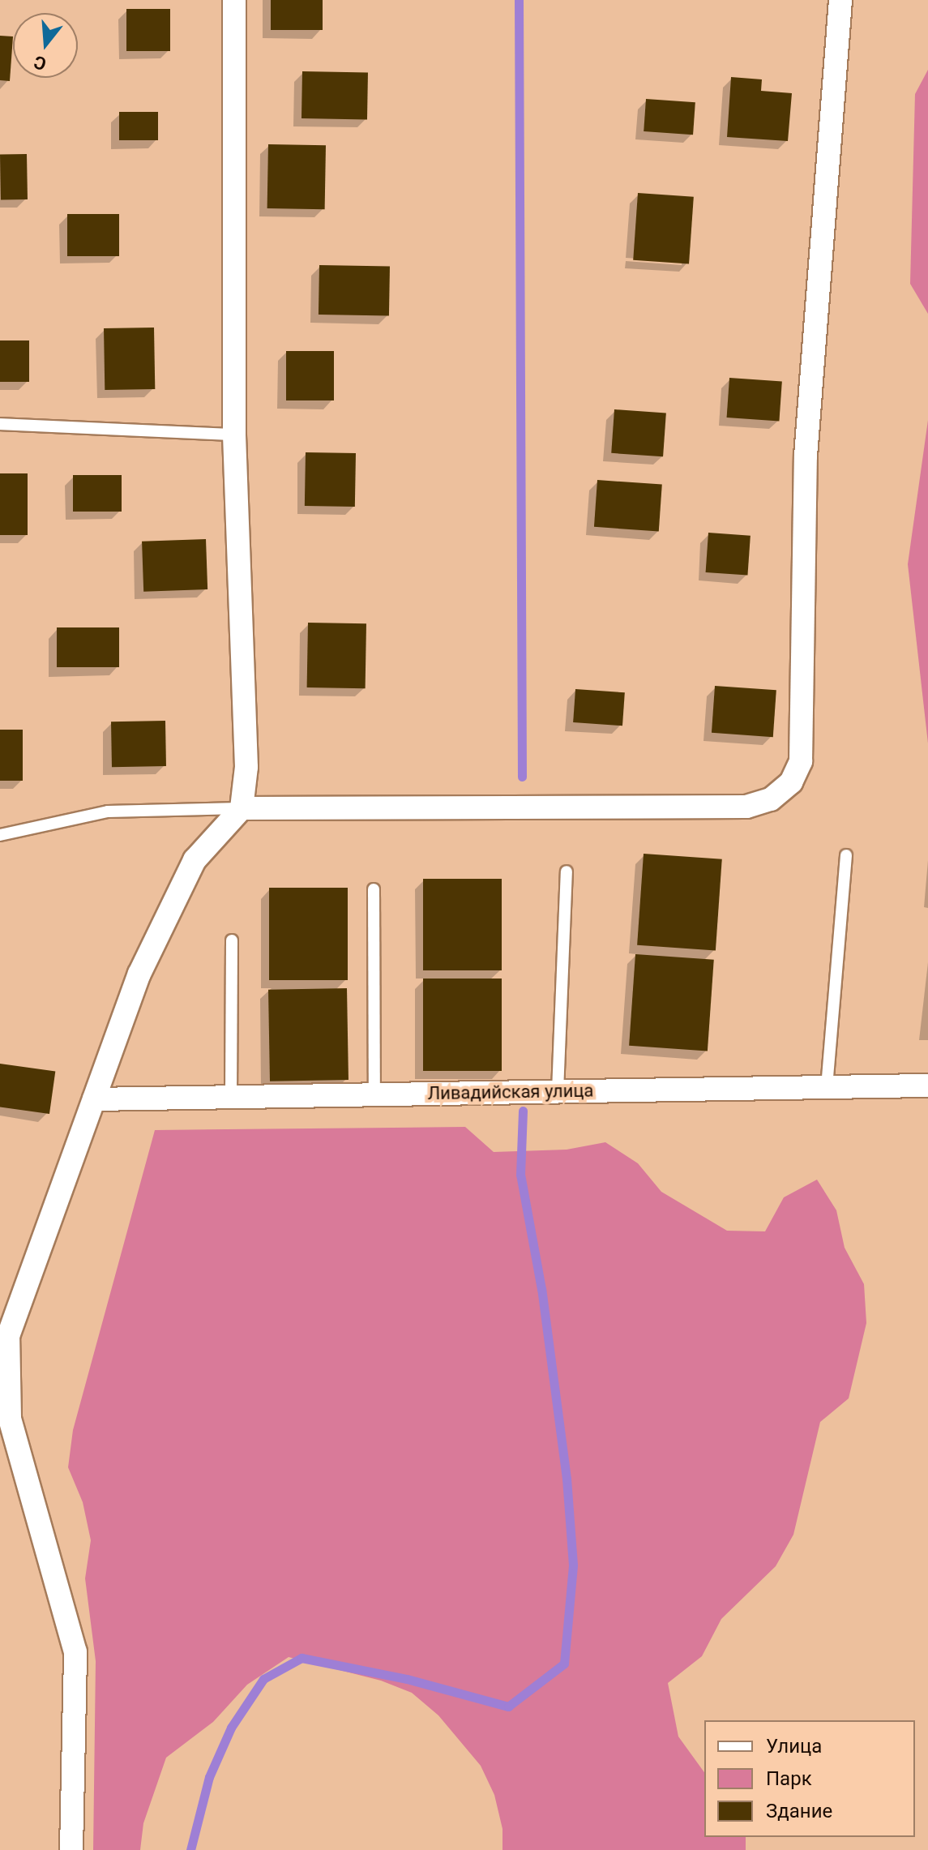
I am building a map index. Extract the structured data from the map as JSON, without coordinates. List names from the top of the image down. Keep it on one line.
{"streets":{"street":["Ливадийская улица"]},"legend":["Улица","Парк","Здание"],"north":"bottom"}
